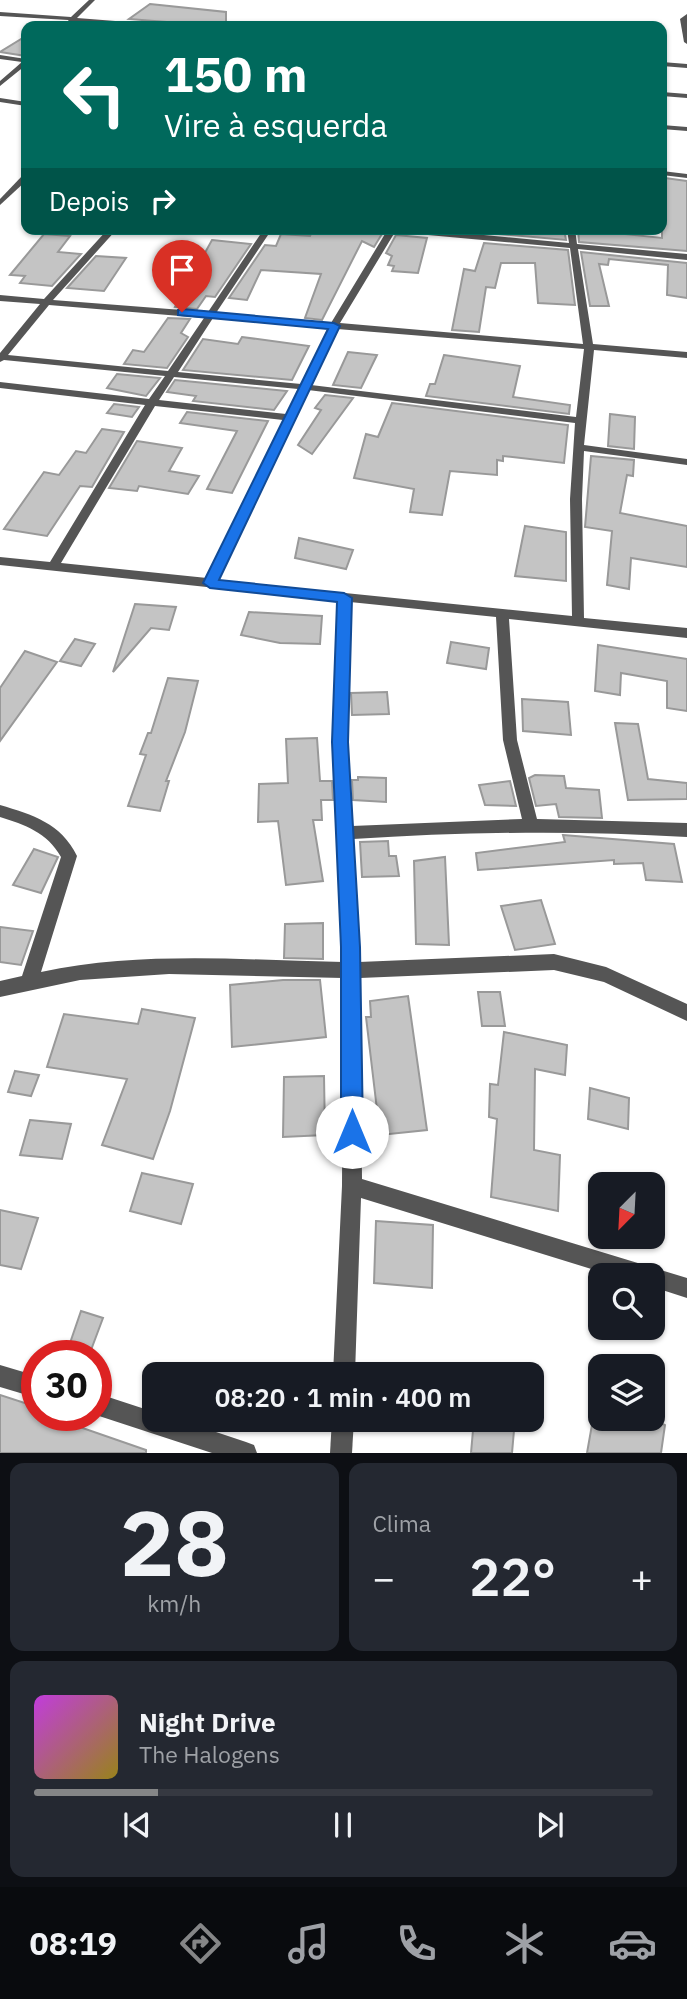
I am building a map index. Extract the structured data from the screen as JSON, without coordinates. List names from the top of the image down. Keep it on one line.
{"north":"bottom left","page":{"turn":["150 m","Vire à esquerda"],"then":"Depois","limit":"30","trip":"08:20 · 1 min · 400 m","tile":[["28","km/h"],"Clima"],"heat":["−","22°","+"],"song":["Night Drive","The Halogens"],"tabs":"08:19"}}
